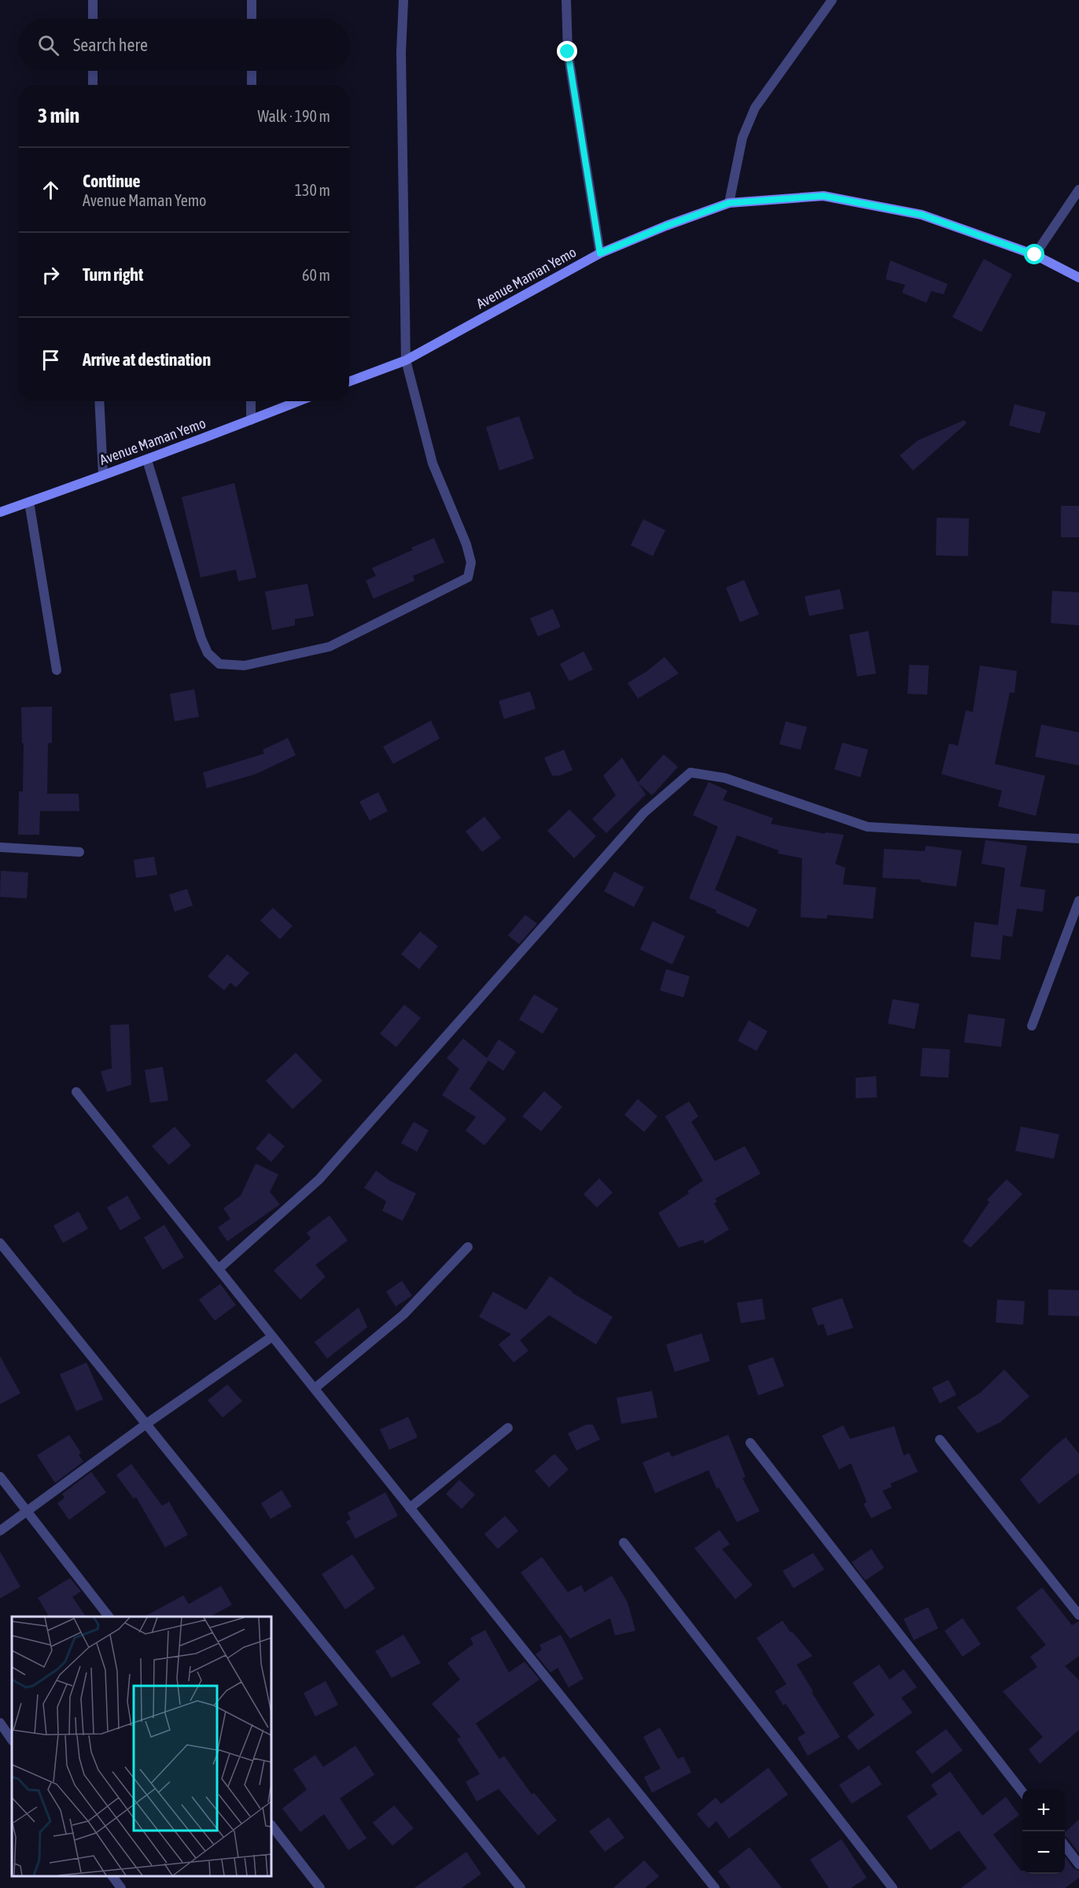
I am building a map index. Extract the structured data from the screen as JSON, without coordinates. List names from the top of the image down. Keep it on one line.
{"streets":{"street":["Avenue Maman Yemo"]},"page":{"search":"Search here","heading":["3 min","Walk · 190 m"],"list":[["Continue","Avenue Maman Yemo","130 m"],["Turn right","60 m"],"Arrive at destination"],"map_buttons":["+","−"]}}
